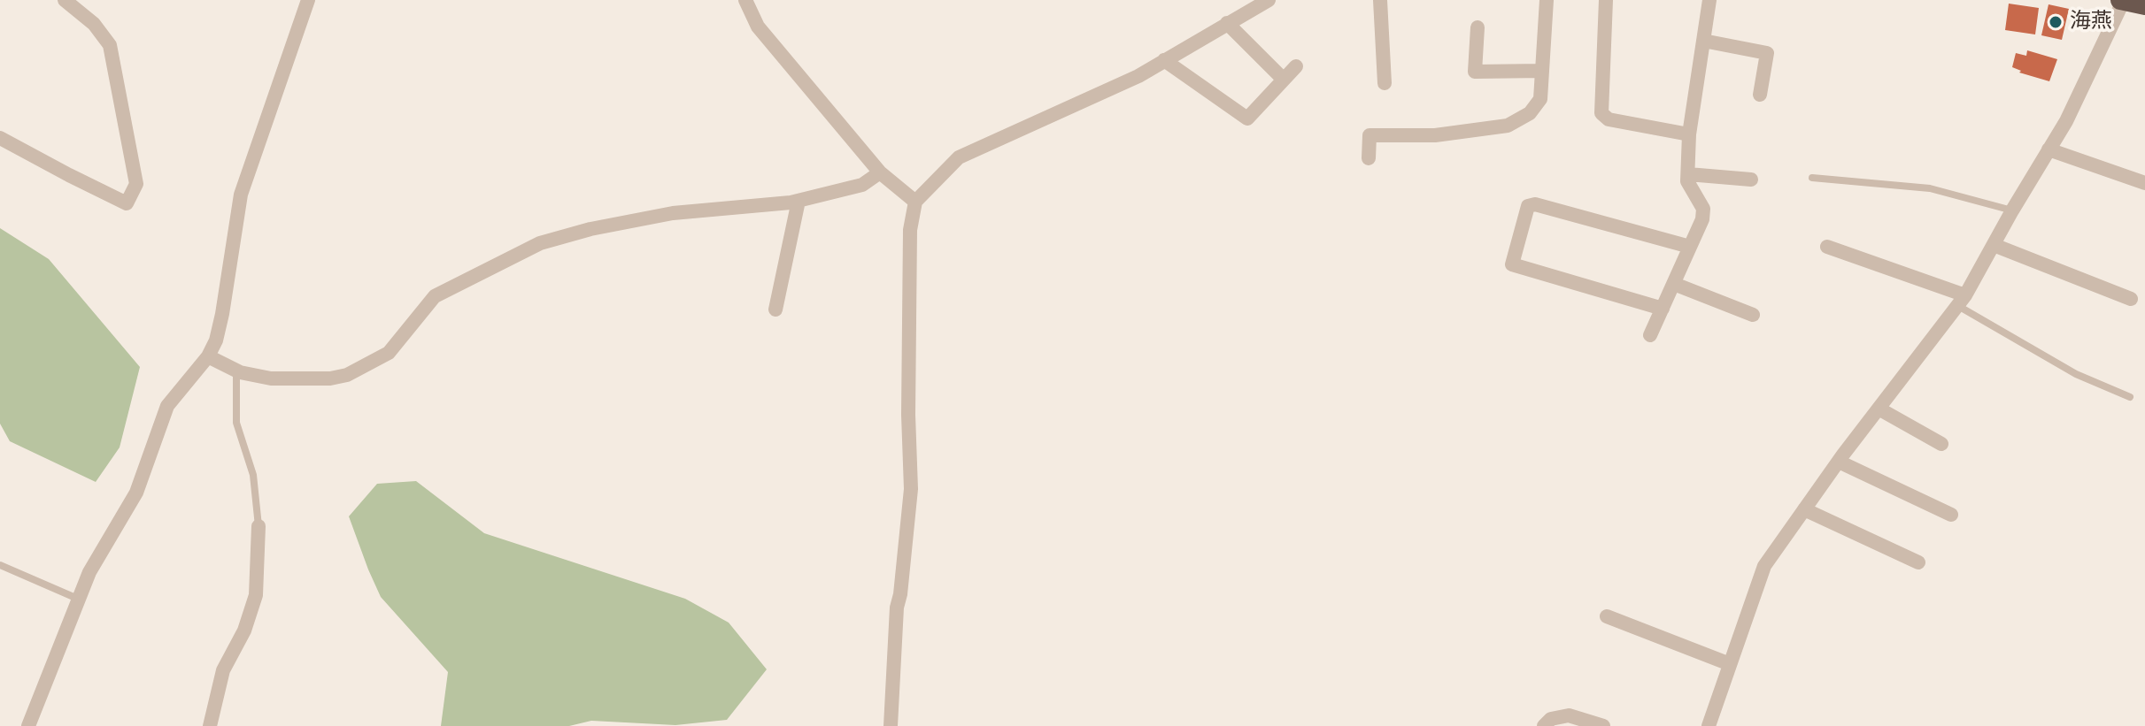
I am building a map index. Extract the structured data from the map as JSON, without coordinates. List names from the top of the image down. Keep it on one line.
{"places":["海燕"]}
